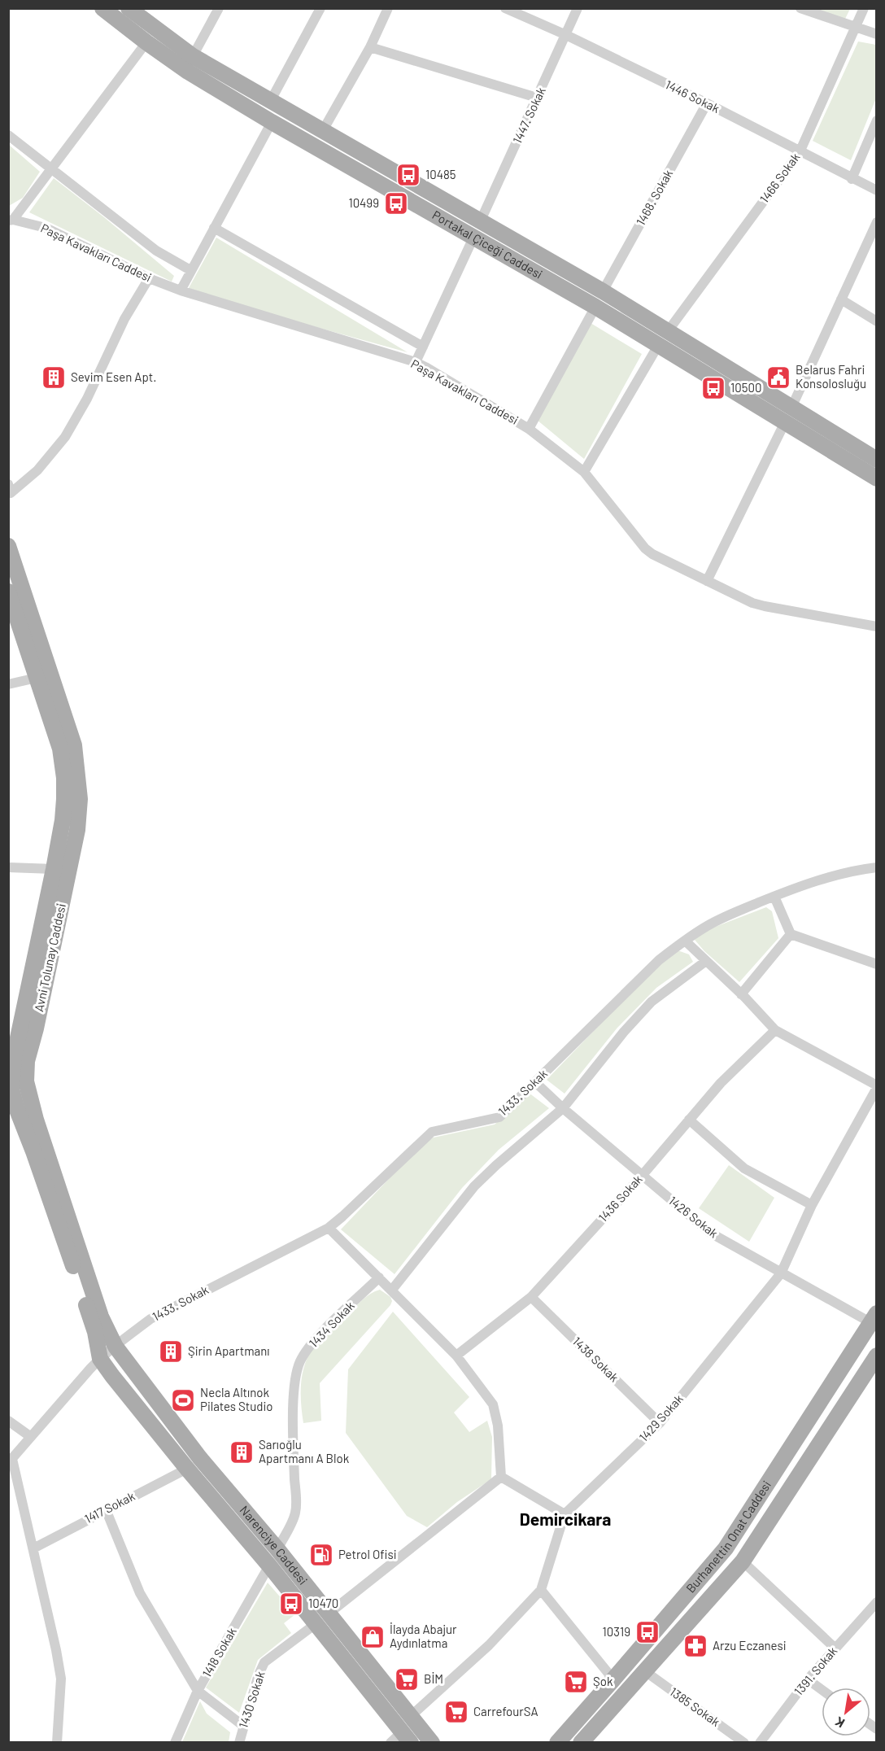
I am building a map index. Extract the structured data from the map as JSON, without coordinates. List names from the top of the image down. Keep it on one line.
{"streets":{"main road":["Portakal Çiceği Caddesi","Avni Tolunay Caddesi","Burhanettin Onat Caddesi","Narenciye Caddesi"],"street":["1446 Sokak","1447. Sokak","1466 Sokak","1468. Sokak","Paşa Kavakları Caddesi","1433. Sokak","1436 Sokak","1426 Sokak","1434 Sokak","1438 Sokak","1429 Sokak","1417 Sokak","1418 Sokak","1391. Sokak","1430 Sokak","1385 Sokak"]},"crossings":[["1446 Sokak","1447. Sokak"],["1446 Sokak","1466 Sokak"],["1446 Sokak","1468. Sokak"],["1447. Sokak","Portakal Çiceği Caddesi"],["1466 Sokak","Portakal Çiceği Caddesi"],["1466 Sokak","Paşa Kavakları Caddesi"],["1468. Sokak","Portakal Çiceği Caddesi"],["Avni Tolunay Caddesi","1433. Sokak"],["Avni Tolunay Caddesi","Narenciye Caddesi"],["1433. Sokak","1426 Sokak"],["1433. Sokak","Narenciye Caddesi"],["1436 Sokak","1426 Sokak"],["1436 Sokak","1438 Sokak"],["1426 Sokak","1429 Sokak"],["1426 Sokak","Burhanettin Onat Caddesi"],["1434 Sokak","Narenciye Caddesi"],["1438 Sokak","1429 Sokak"],["1429 Sokak","Narenciye Caddesi"],["1417 Sokak","Narenciye Caddesi"],["Burhanettin Onat Caddesi","1385 Sokak"],["Narenciye Caddesi","1418 Sokak"],["Narenciye Caddesi","1430 Sokak"]],"districts":["Demircikara"],"places":{"bus stop":["10485","10499","10500","10470","10319"],"building":["Sevim Esen Apt.","Şirin Apartmanı","Sarıoğlu Apartmanı A Blok"],"public building":["Belarus Fahri Konsolosluğu"],"sports":["Necla Altınok Pilates Studio"],"fuel station":["Petrol Ofisi"],"shop":["İlayda Abajur Aydınlatma"],"pharmacy":["Arzu Eczanesi"],"supermarket":["BİM","Şok","CarrefourSA"]},"north":"bottom left"}
